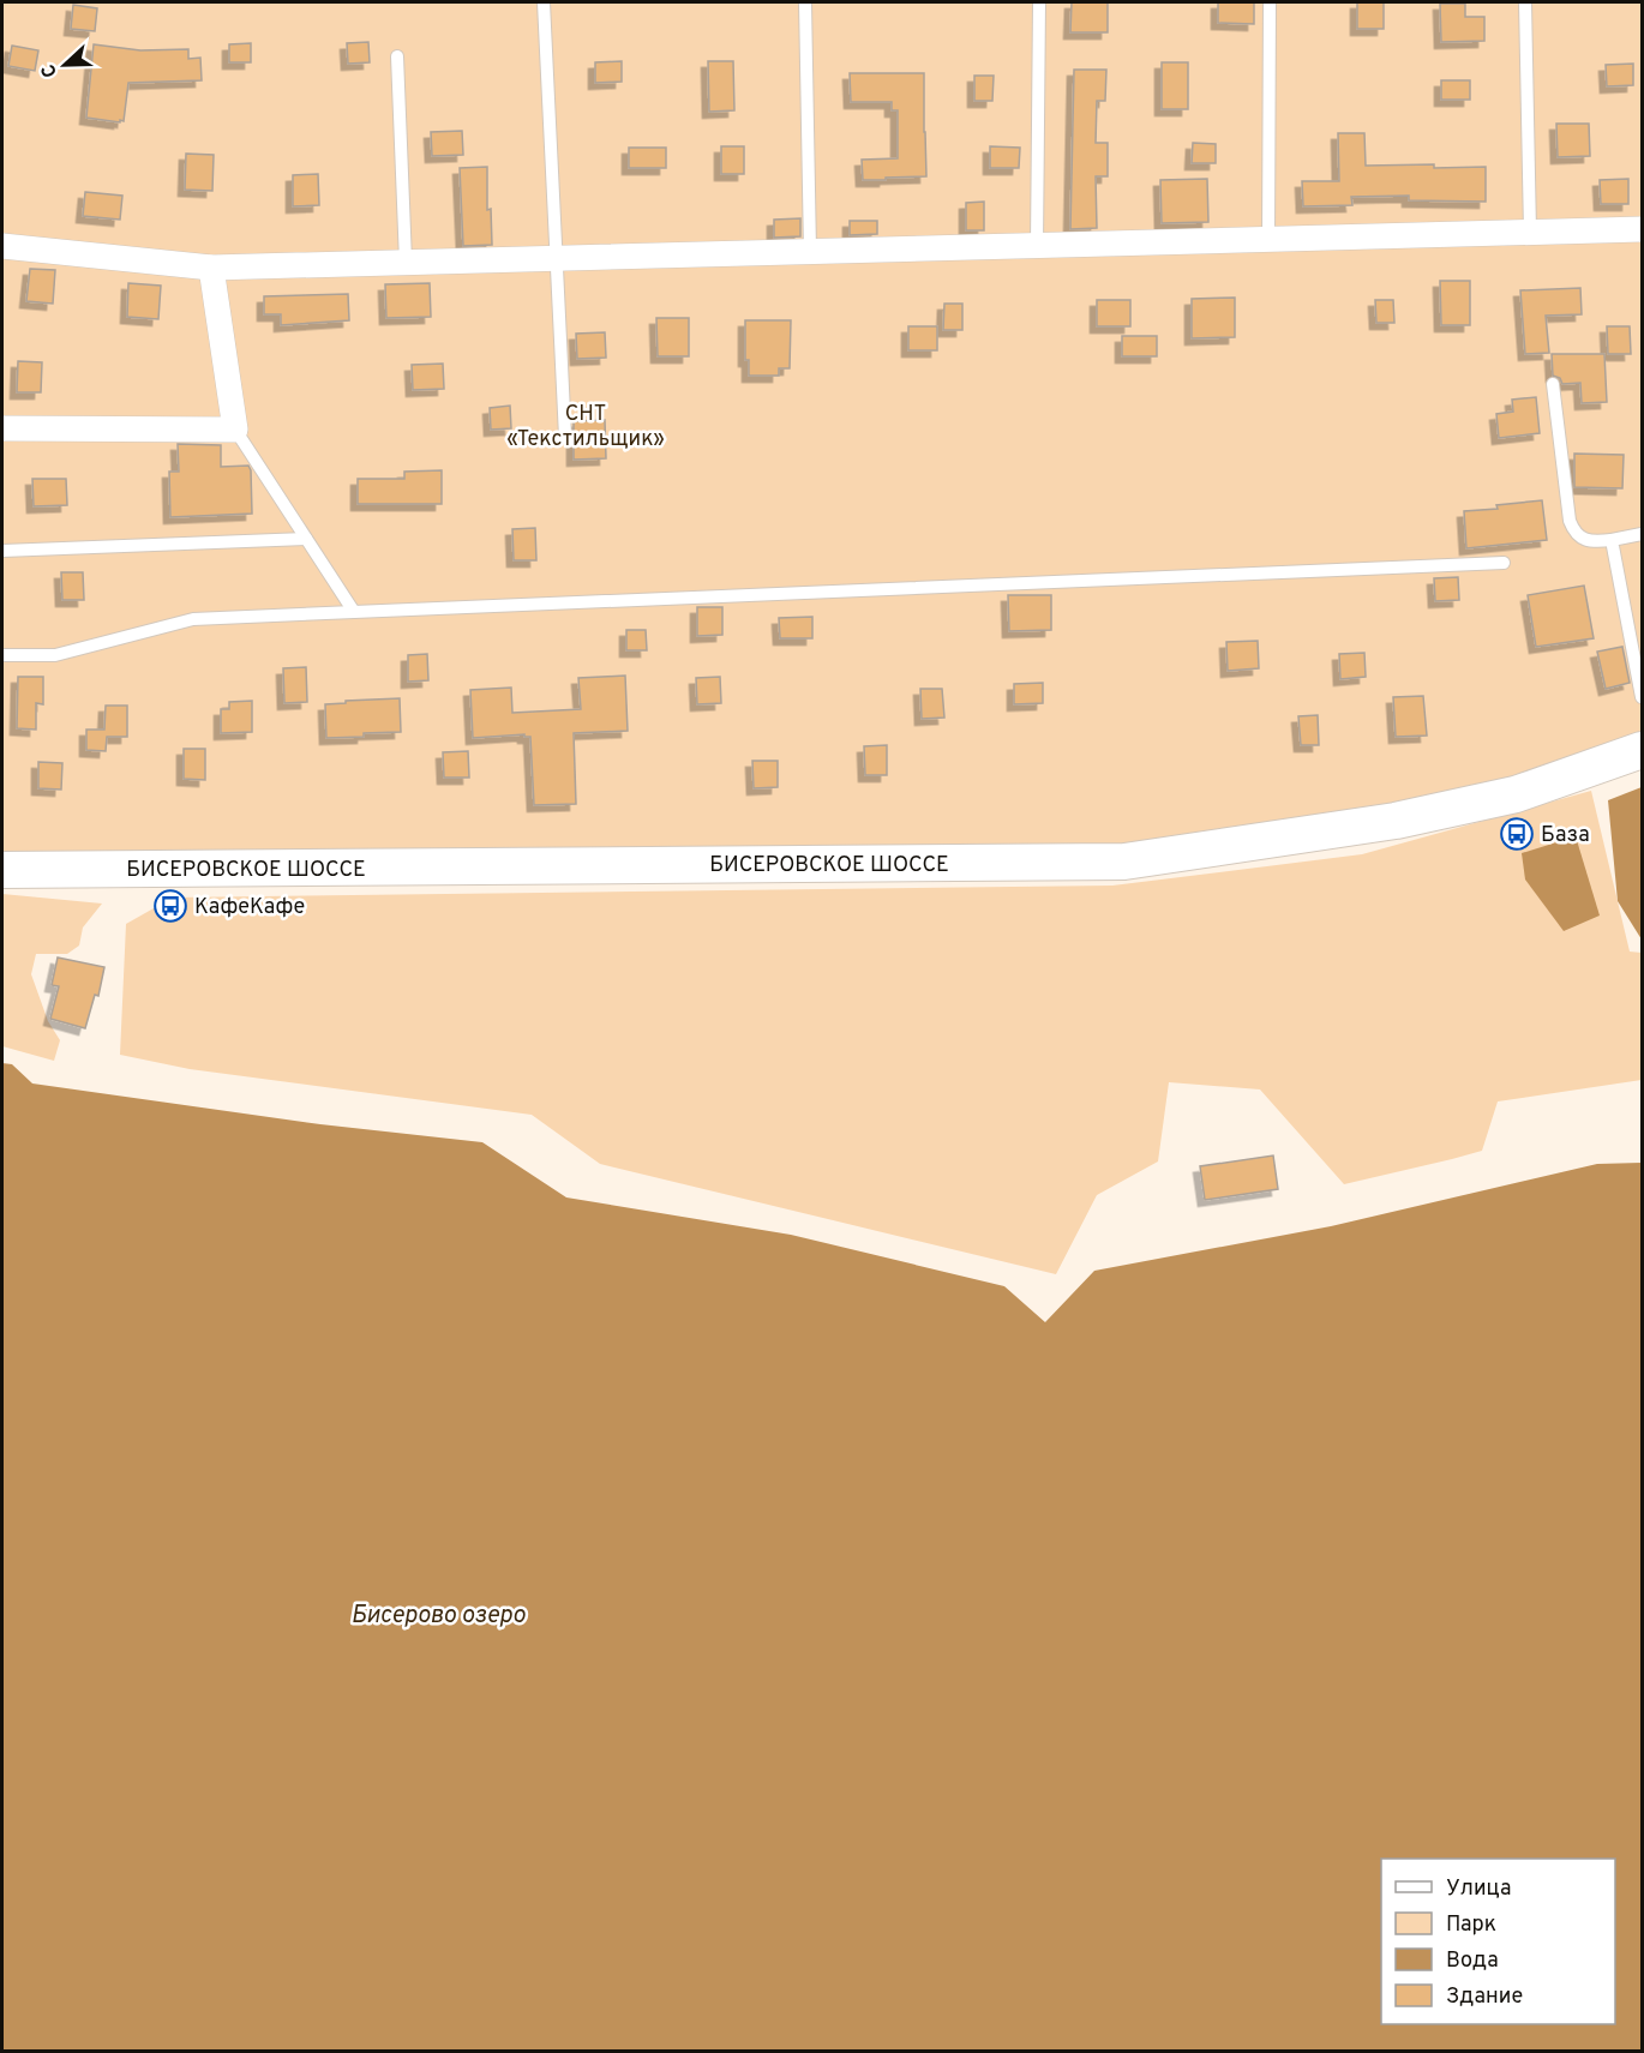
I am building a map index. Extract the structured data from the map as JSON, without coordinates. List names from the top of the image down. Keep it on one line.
{"streets":{"main road":["БИСЕРОВСКОЕ ШОССЕ"]},"water":["Бисерово озеро"],"parks":["СНТ «Текстильщик»"],"places":{"bus stop":["База","КафеКафе"]},"legend":["Улица","Парк","Вода","Здание"],"north":"left"}
